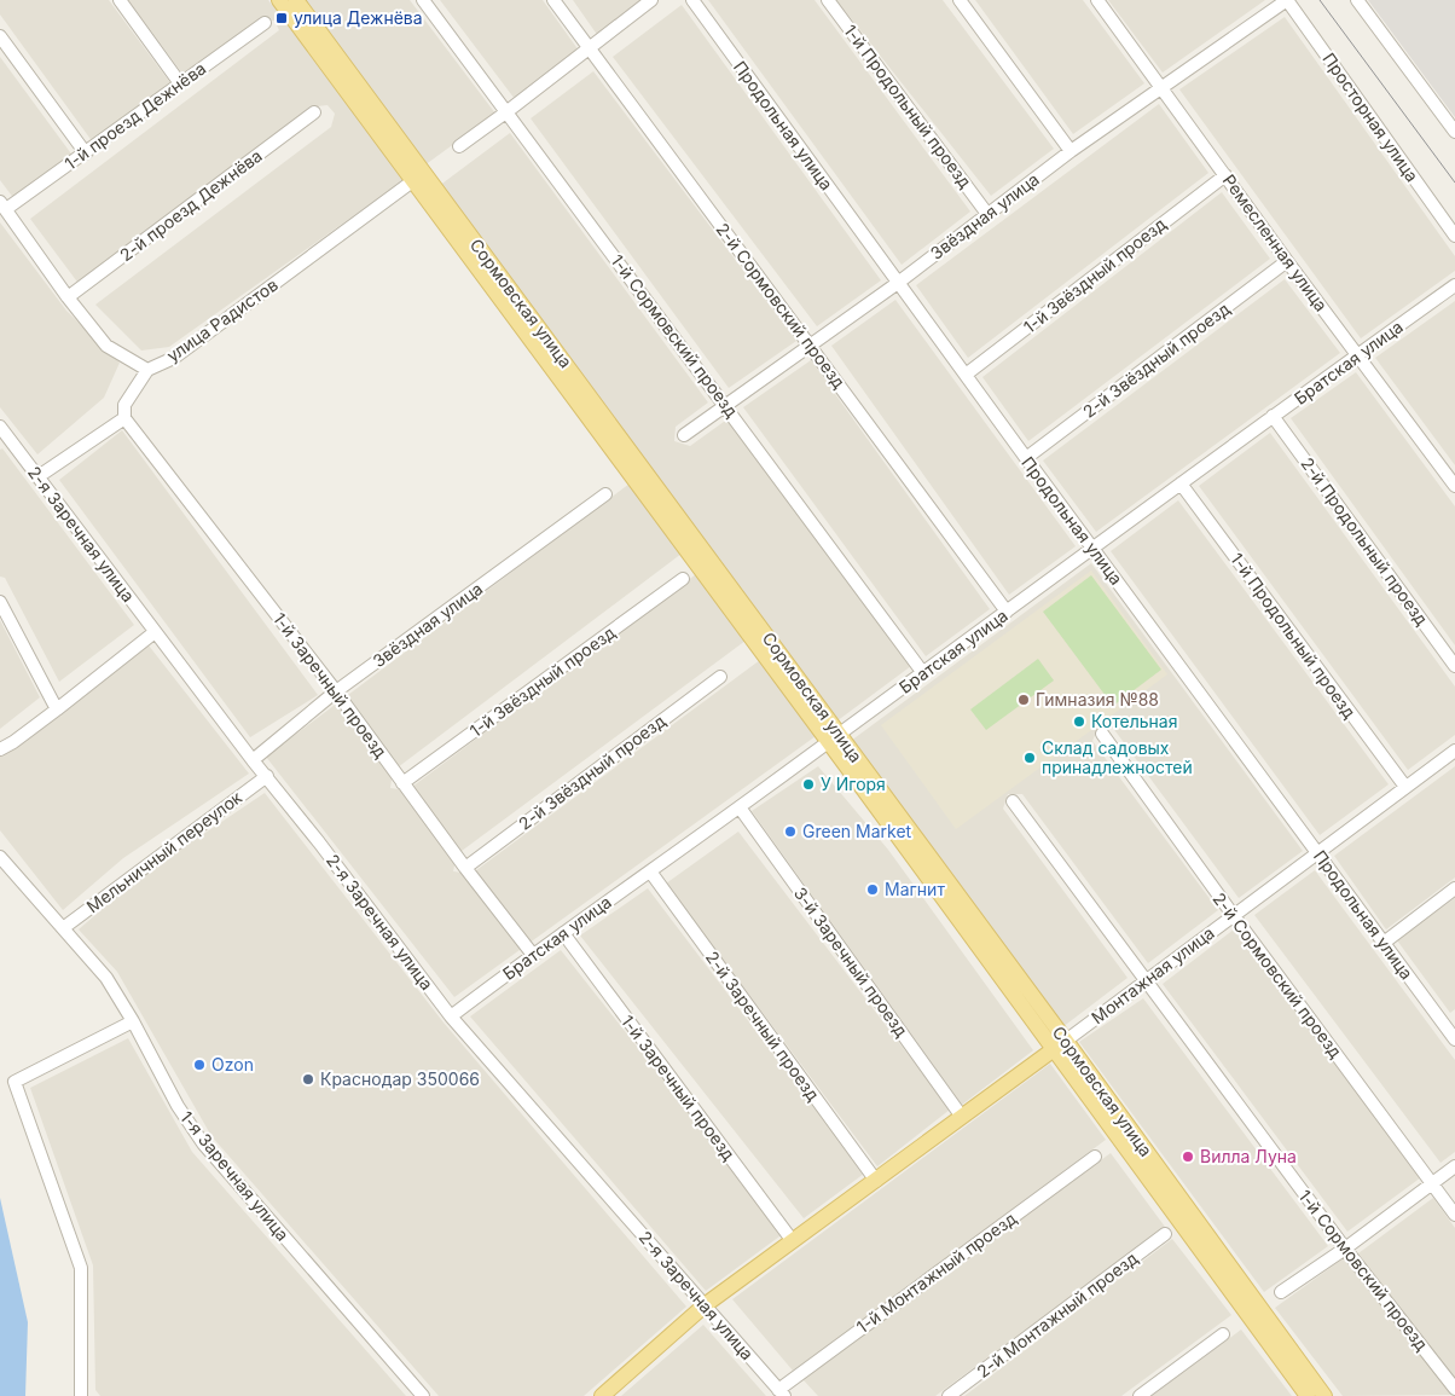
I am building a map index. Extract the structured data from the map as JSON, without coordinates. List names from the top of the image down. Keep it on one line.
{"streets":{"main road":["Сормовская улица","Монтажная улица"],"street":["1-й Продольный проезд","1-й проезд Дежнёва","Просторная улица","Продольная улица","2-й проезд Дежнёва","Звёздная улица","Ремесленная улица","1-й Звёздный проезд","2-й Сормовский проезд","улица Радистов","1-й Сормовский проезд","2-й Звёздный проезд","Братская улица","2-я Заречная улица","2-й Продольный проезд","1-й Заречный проезд","Мельничный переулок","3-й Заречный проезд","2-й Заречный проезд","1-я Заречная улица","1-й Монтажный проезд","2-й Монтажный проезд"]},"crossings":[["1-й Продольный проезд","Звёздная улица"],["1-й Продольный проезд","Братская улица"],["1-й Продольный проезд","Монтажная улица"],["Просторная улица","Звёздная улица"],["Продольная улица","Звёздная улица"],["Продольная улица","1-й Звёздный проезд"],["Продольная улица","2-й Звёздный проезд"],["Продольная улица","Братская улица"],["Продольная улица","Монтажная улица"],["Звёздная улица","Ремесленная улица"],["Звёздная улица","2-й Сормовский проезд"],["Звёздная улица","1-й Сормовский проезд"],["Звёздная улица","2-я Заречная улица"],["Звёздная улица","1-й Заречный проезд"],["Ремесленная улица","1-й Звёздный проезд"],["Ремесленная улица","2-й Звёздный проезд"],["Ремесленная улица","Братская улица"],["1-й Звёздный проезд","1-й Заречный проезд"],["Сормовская улица","улица Радистов"],["Сормовская улица","Братская улица"],["Сормовская улица","Монтажная улица"],["2-й Сормовский проезд","Братская улица"],["2-й Сормовский проезд","Монтажная улица"],["улица Радистов","1-й Заречный проезд"],["1-й Сормовский проезд","Братская улица"],["1-й Сормовский проезд","Монтажная улица"],["2-й Звёздный проезд","1-й Заречный проезд"],["Братская улица","2-я Заречная улица"],["Братская улица","2-й Продольный проезд"],["Братская улица","1-й Заречный проезд"],["Братская улица","3-й Заречный проезд"],["Братская улица","2-й Заречный проезд"],["2-я Заречная улица","Мельничный переулок"],["2-я Заречная улица","Монтажная улица"],["2-я Заречная улица","1-й Монтажный проезд"],["1-й Заречный проезд","Монтажная улица"],["Мельничный переулок","1-я Заречная улица"],["3-й Заречный проезд","Монтажная улица"],["Монтажная улица","2-й Заречный проезд"]],"places":{"transit":["улица Дежнёва"],"other":["Гимназия №88","Котельная","Склад садовых принадлежностей","У Игоря","Green Market","Магнит","Ozon","Краснодар 350066","Вилла Луна"]}}
